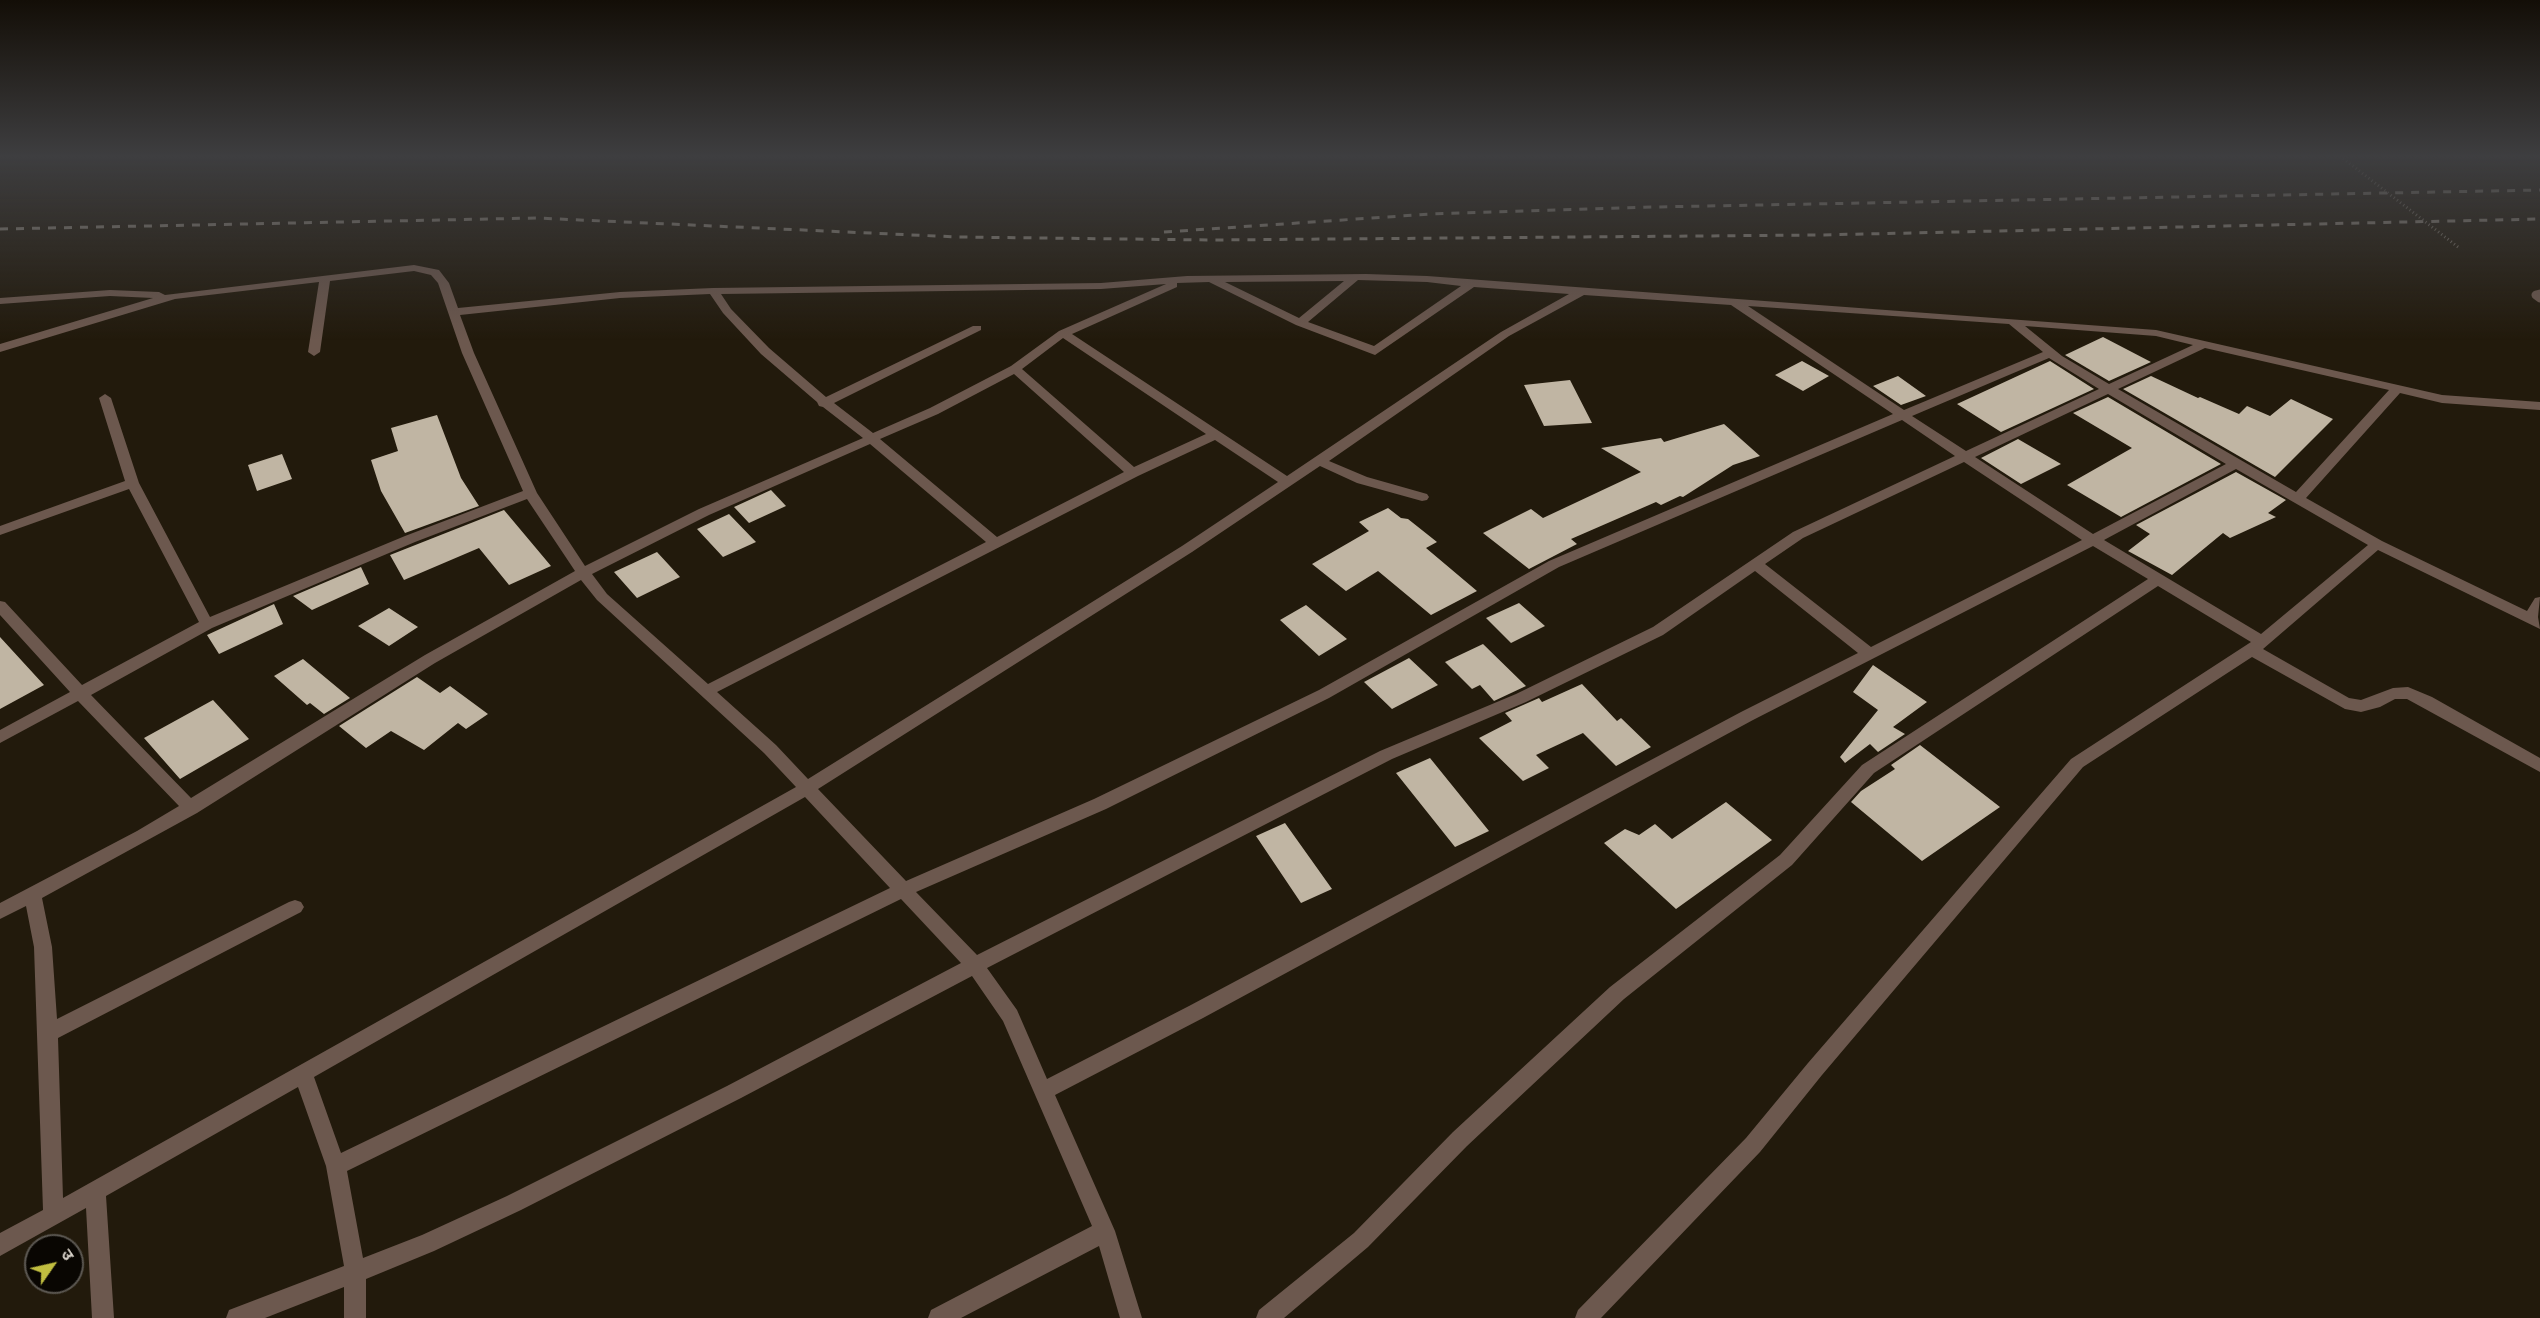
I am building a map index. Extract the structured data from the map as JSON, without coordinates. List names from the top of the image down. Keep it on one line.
{"north":"top right"}
